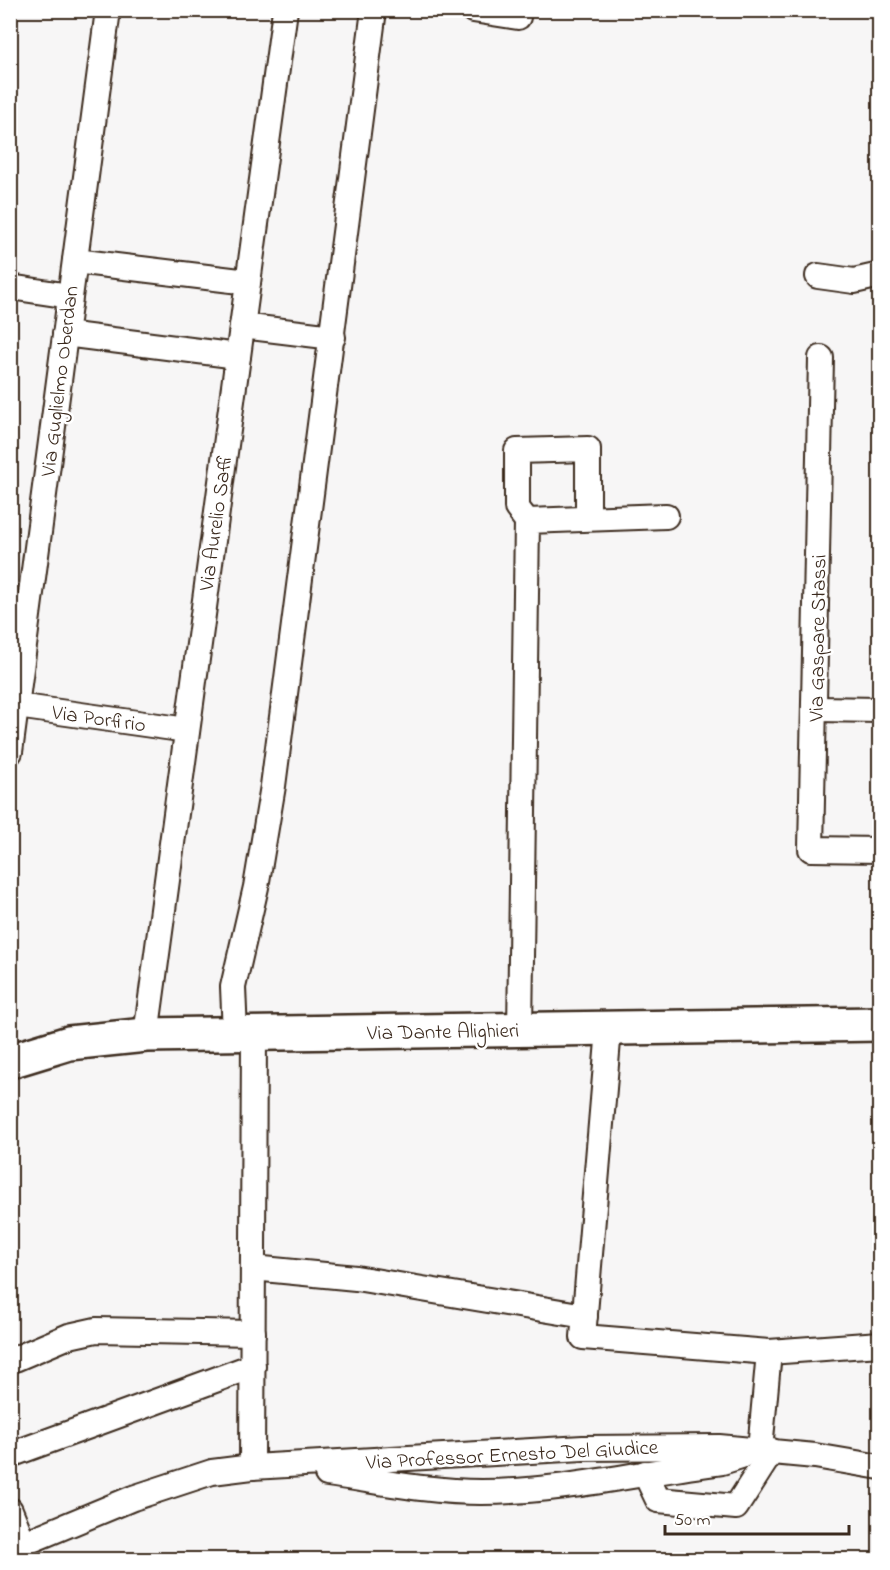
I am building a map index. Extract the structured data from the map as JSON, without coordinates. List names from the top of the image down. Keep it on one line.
{"streets":{"main road":["Via Dante Alighieri"],"street":["Via Guglielmo Oberdan","Via Aurelio Saffi","Via Gaspare Stassi","Via Porfirio","Via Professor Ernesto Del Giudice"]},"crossings":[["Via Guglielmo Oberdan","Via Porfirio"],["Via Aurelio Saffi","Via Porfirio"],["Via Aurelio Saffi","Via Dante Alighieri"]],"scale_bar":"50 m"}
